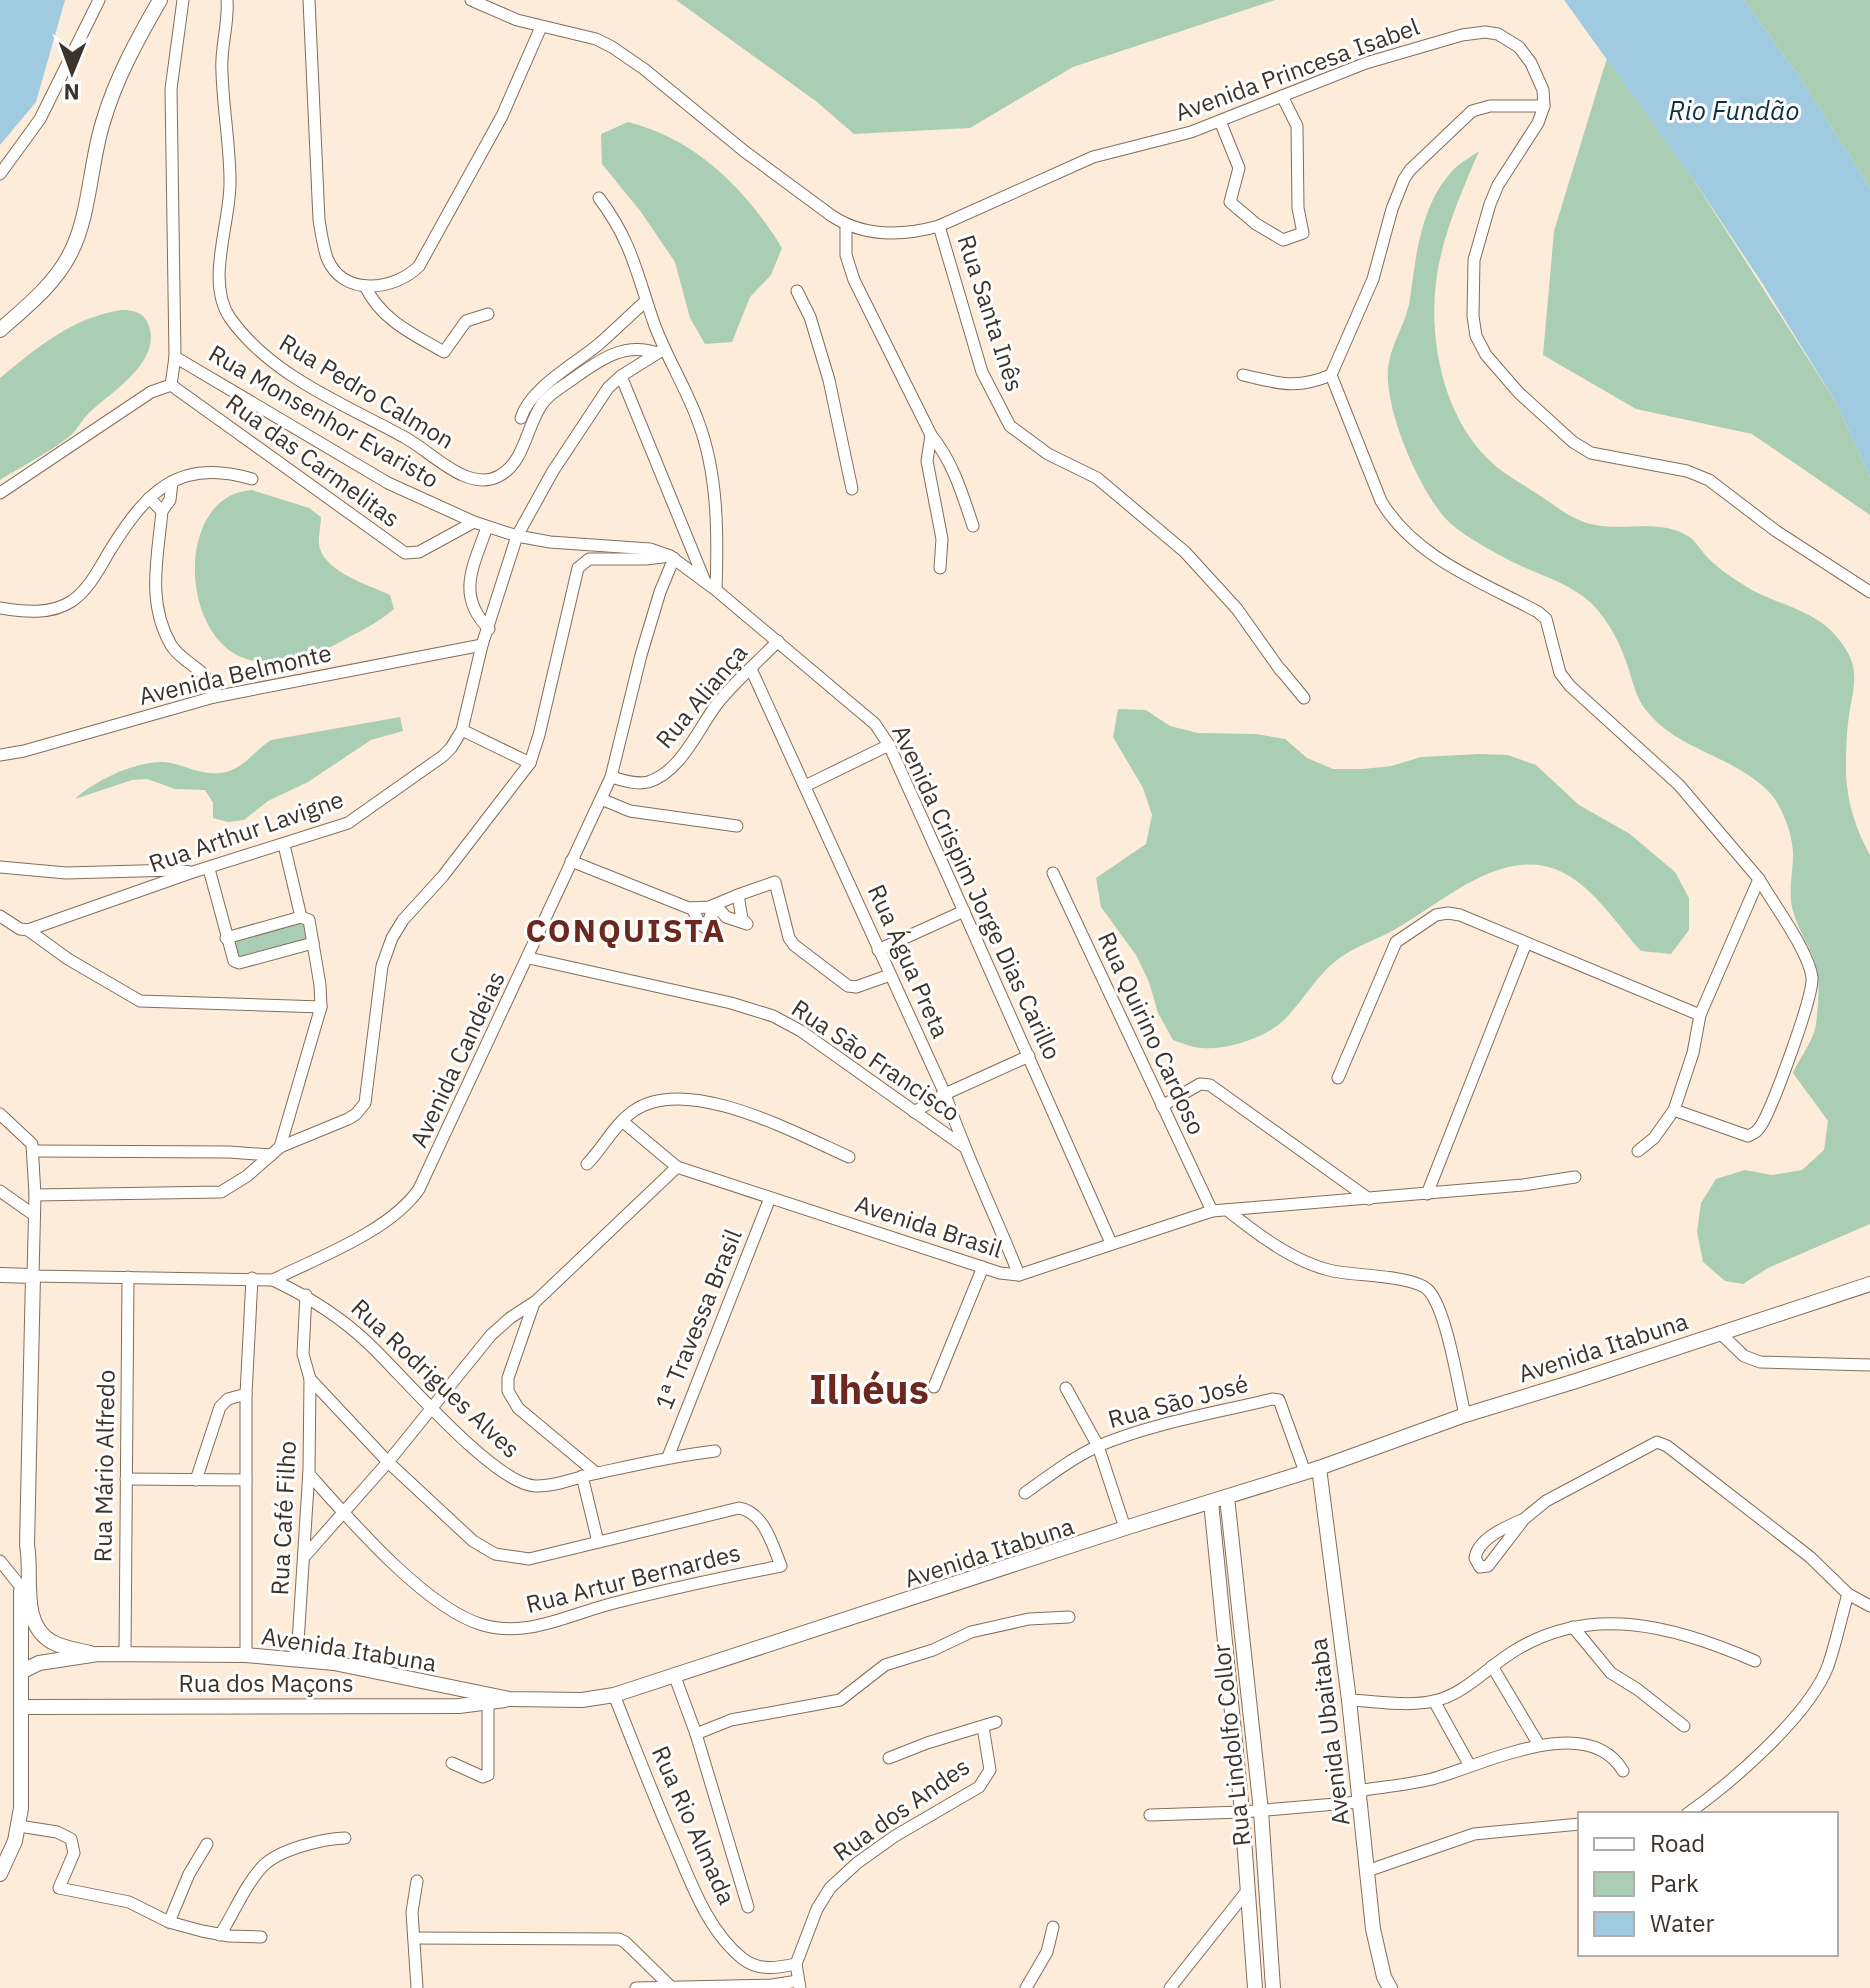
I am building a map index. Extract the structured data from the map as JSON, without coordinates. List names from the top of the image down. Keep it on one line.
{"streets":{"main road":["Avenida Itabuna","Rua dos Maçons","Avenida Ubaitaba","Rua Lindolfo Collor"],"street":["Avenida Princesa Isabel","Rua Santa Inês","Rua Pedro Calmon","Rua Monsenhor Evaristo","Rua das Carmelitas","Avenida Belmonte","Rua Aliança","Rua Arthur Lavigne","Avenida Crispim Jorge Dias Carillo","Rua Água Preta","Rua Quirino Cardoso","Avenida Candeias","Rua São Francisco","Avenida Brasil","1ª Travessa Brasil","Rua Rodrigues Alves","Rua São José","Rua Mário Alfredo","Rua Café Filho","Rua Artur Bernardes","Rua dos Andes","Rua Rio Almada"]},"crossings":[["Avenida Princesa Isabel","Rua Santa Inês"],["Rua Pedro Calmon","Rua Arthur Lavigne"],["Rua Monsenhor Evaristo","Rua das Carmelitas"],["Rua Monsenhor Evaristo","Rua Arthur Lavigne"],["Rua Monsenhor Evaristo","Avenida Crispim Jorge Dias Carillo"],["Avenida Belmonte","Rua Arthur Lavigne"],["Rua Aliança","Avenida Crispim Jorge Dias Carillo"],["Rua Aliança","Rua Água Preta"],["Rua Aliança","Avenida Candeias"],["Rua Arthur Lavigne","Avenida Crispim Jorge Dias Carillo"],["Avenida Crispim Jorge Dias Carillo","Avenida Candeias"],["Avenida Crispim Jorge Dias Carillo","Avenida Brasil"],["Rua Água Preta","Rua São Francisco"],["Rua Água Preta","Avenida Brasil"],["Rua Quirino Cardoso","Avenida Brasil"],["Avenida Candeias","Rua São Francisco"],["Avenida Candeias","Rua Rodrigues Alves"],["Avenida Brasil","1ª Travessa Brasil"],["1ª Travessa Brasil","Rua Rodrigues Alves"],["Avenida Itabuna","Rua São José"],["Avenida Itabuna","Rua Mário Alfredo"],["Avenida Itabuna","Rua Café Filho"],["Avenida Itabuna","Rua dos Maçons"],["Avenida Itabuna","Avenida Ubaitaba"],["Avenida Itabuna","Rua Lindolfo Collor"],["Avenida Itabuna","Rua Rio Almada"],["Rua Rodrigues Alves","Rua Café Filho"],["Rua São José","Avenida Ubaitaba"],["Rua Café Filho","Rua Artur Bernardes"],["Rua dos Andes","Rua Rio Almada"]],"districts":["CONQUISTA","Ilhéus"],"water":["Rio Fundão"],"legend":["Road","Park","Water"],"north":"bottom"}
